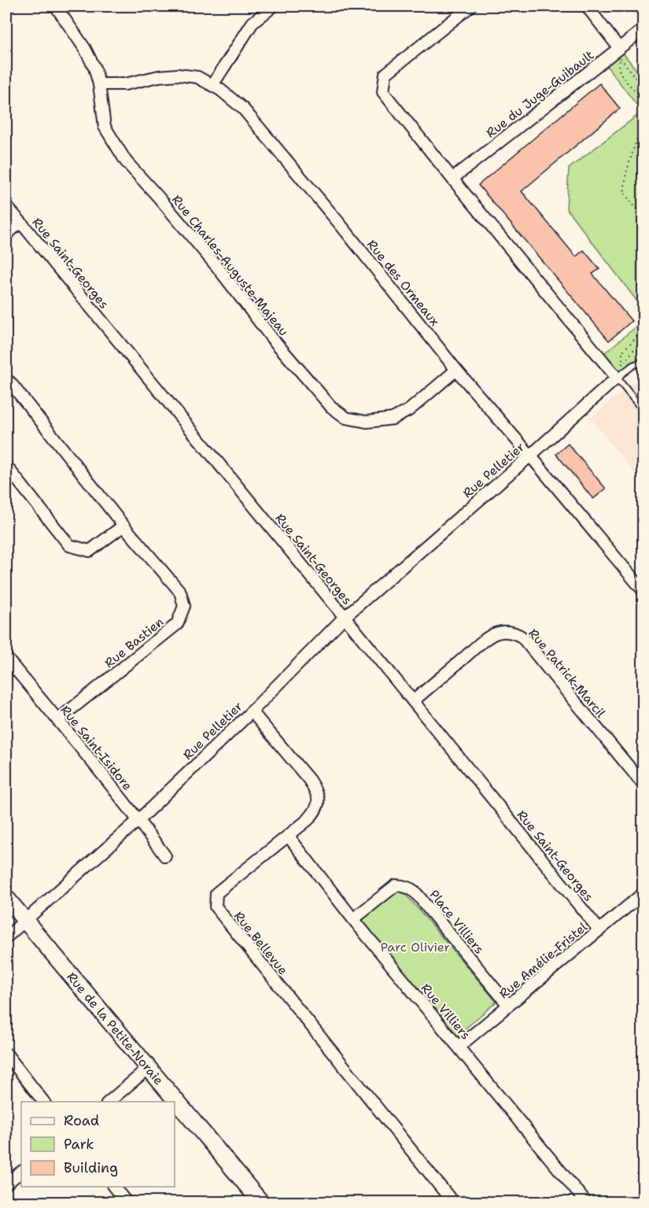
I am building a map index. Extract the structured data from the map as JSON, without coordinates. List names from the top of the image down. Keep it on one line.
{"streets":{"street":["Rue du Juge-Guibault","Rue Saint-Georges","Rue Charles-Auguste-Majeau","Rue des Ormeaux","Rue Pelletier","Rue Bastien","Rue Patrick-Marcil","Rue Saint-Isidore","Place Villiers","Rue Bellevue","Rue Amélie-Fristel","Rue Villiers","Rue de la Petite-Noraie"]},"crossings":[["Rue Saint-Georges","Rue Pelletier"],["Rue Saint-Georges","Rue Patrick-Marcil"],["Rue Saint-Georges","Rue Amélie-Fristel"],["Rue Charles-Auguste-Majeau","Rue des Ormeaux"],["Rue des Ormeaux","Rue Pelletier"],["Rue Pelletier","Rue Saint-Isidore"],["Rue Pelletier","Rue Bellevue"],["Rue Pelletier","Rue de la Petite-Noraie"],["Rue Bastien","Rue Saint-Isidore"],["Place Villiers","Rue Amélie-Fristel"],["Place Villiers","Rue Villiers"],["Rue Bellevue","Rue Villiers"],["Rue Amélie-Fristel","Rue Villiers"]],"parks":["Parc Olivier"],"legend":["Road","Park","Building"]}
